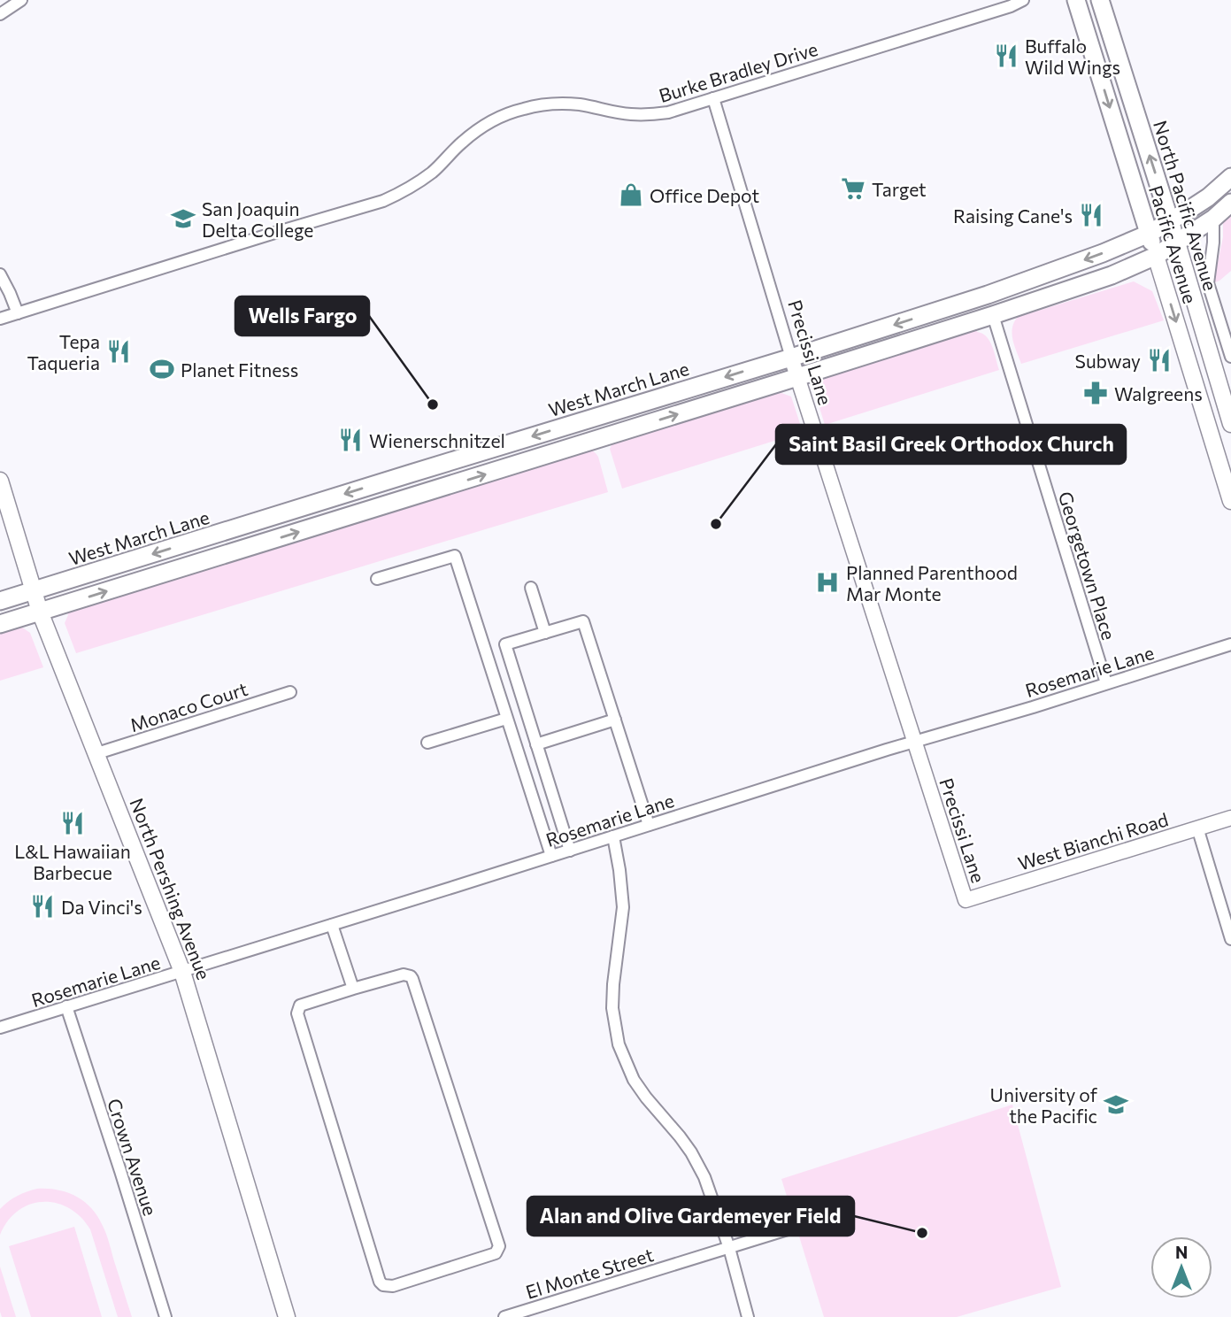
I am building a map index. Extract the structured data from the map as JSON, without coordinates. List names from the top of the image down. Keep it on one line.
{"streets":{"main road":["North Pacific Avenue","Pacific Avenue","West March Lane","North Pershing Avenue"],"street":["Burke Bradley Drive","Precissi Lane","Georgetown Place","Rosemarie Lane","Monaco Court","West Bianchi Road","Crown Avenue","El Monte Street"]},"crossings":[["Burke Bradley Drive","Precissi Lane"],["North Pacific Avenue","West March Lane"],["Pacific Avenue","West March Lane"],["Precissi Lane","West March Lane"],["Precissi Lane","Rosemarie Lane"],["Precissi Lane","West Bianchi Road"],["West March Lane","North Pershing Avenue"],["Georgetown Place","Rosemarie Lane"],["Rosemarie Lane","North Pershing Avenue"],["Rosemarie Lane","Crown Avenue"],["Monaco Court","North Pershing Avenue"]],"one_way":["North Pacific Avenue","Pacific Avenue"],"places":{"restaurant":["Buffalo Wild Wings","Raising Cane's","Tepa Taqueria","Subway","Wienerschnitzel","L&L Hawaiian Barbecue","Da Vinci's"],"supermarket":["Target"],"shop":["Office Depot"],"school or university":["San Joaquin Delta College","University of the Pacific"],"sports":["Planet Fitness"],"pharmacy":["Walgreens"],"other":["Wells Fargo","Saint Basil Greek Orthodox Church","Alan and Olive Gardemeyer Field"],"hospital":["Planned Parenthood Mar Monte"]},"north":"top"}
